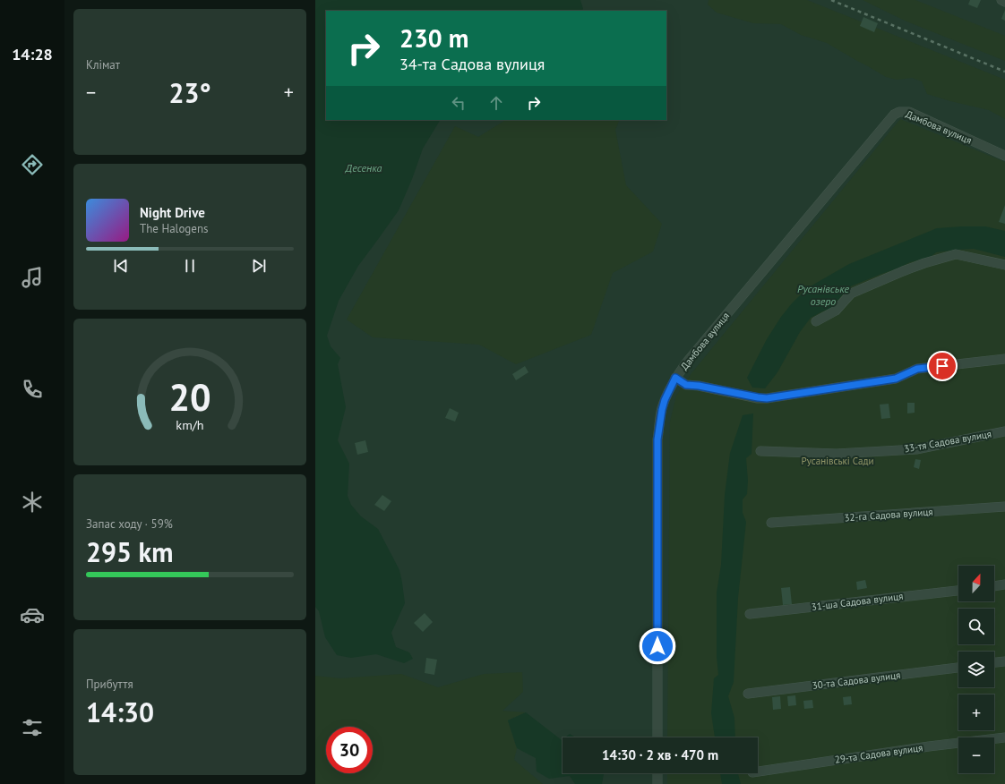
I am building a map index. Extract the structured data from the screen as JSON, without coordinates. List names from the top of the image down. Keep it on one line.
{"streets":{"street":["Дамбова вулиця","33-тя Садова вулиця","32-га Садова вулиця","31-ша Садова вулиця","30-та Садова вулиця","29-та Садова вулиця"]},"water":["Десенка","Русанівське озеро"],"parks":["Русанівські Сади"],"north":"top","page":{"tabs":"14:28","tile":["Клімат",["Запас ходу · 59%","295 km"],["Прибуття","14:30"]],"turn":["230 m","34-та Садова вулиця"],"heat":["−","23°","+"],"song":["Night Drive","The Halogens"],"map_buttons":["+","−"],"limit":"30","trip":"14:30 · 2 хв · 470 m","gauge":["20","km/h"]}}
